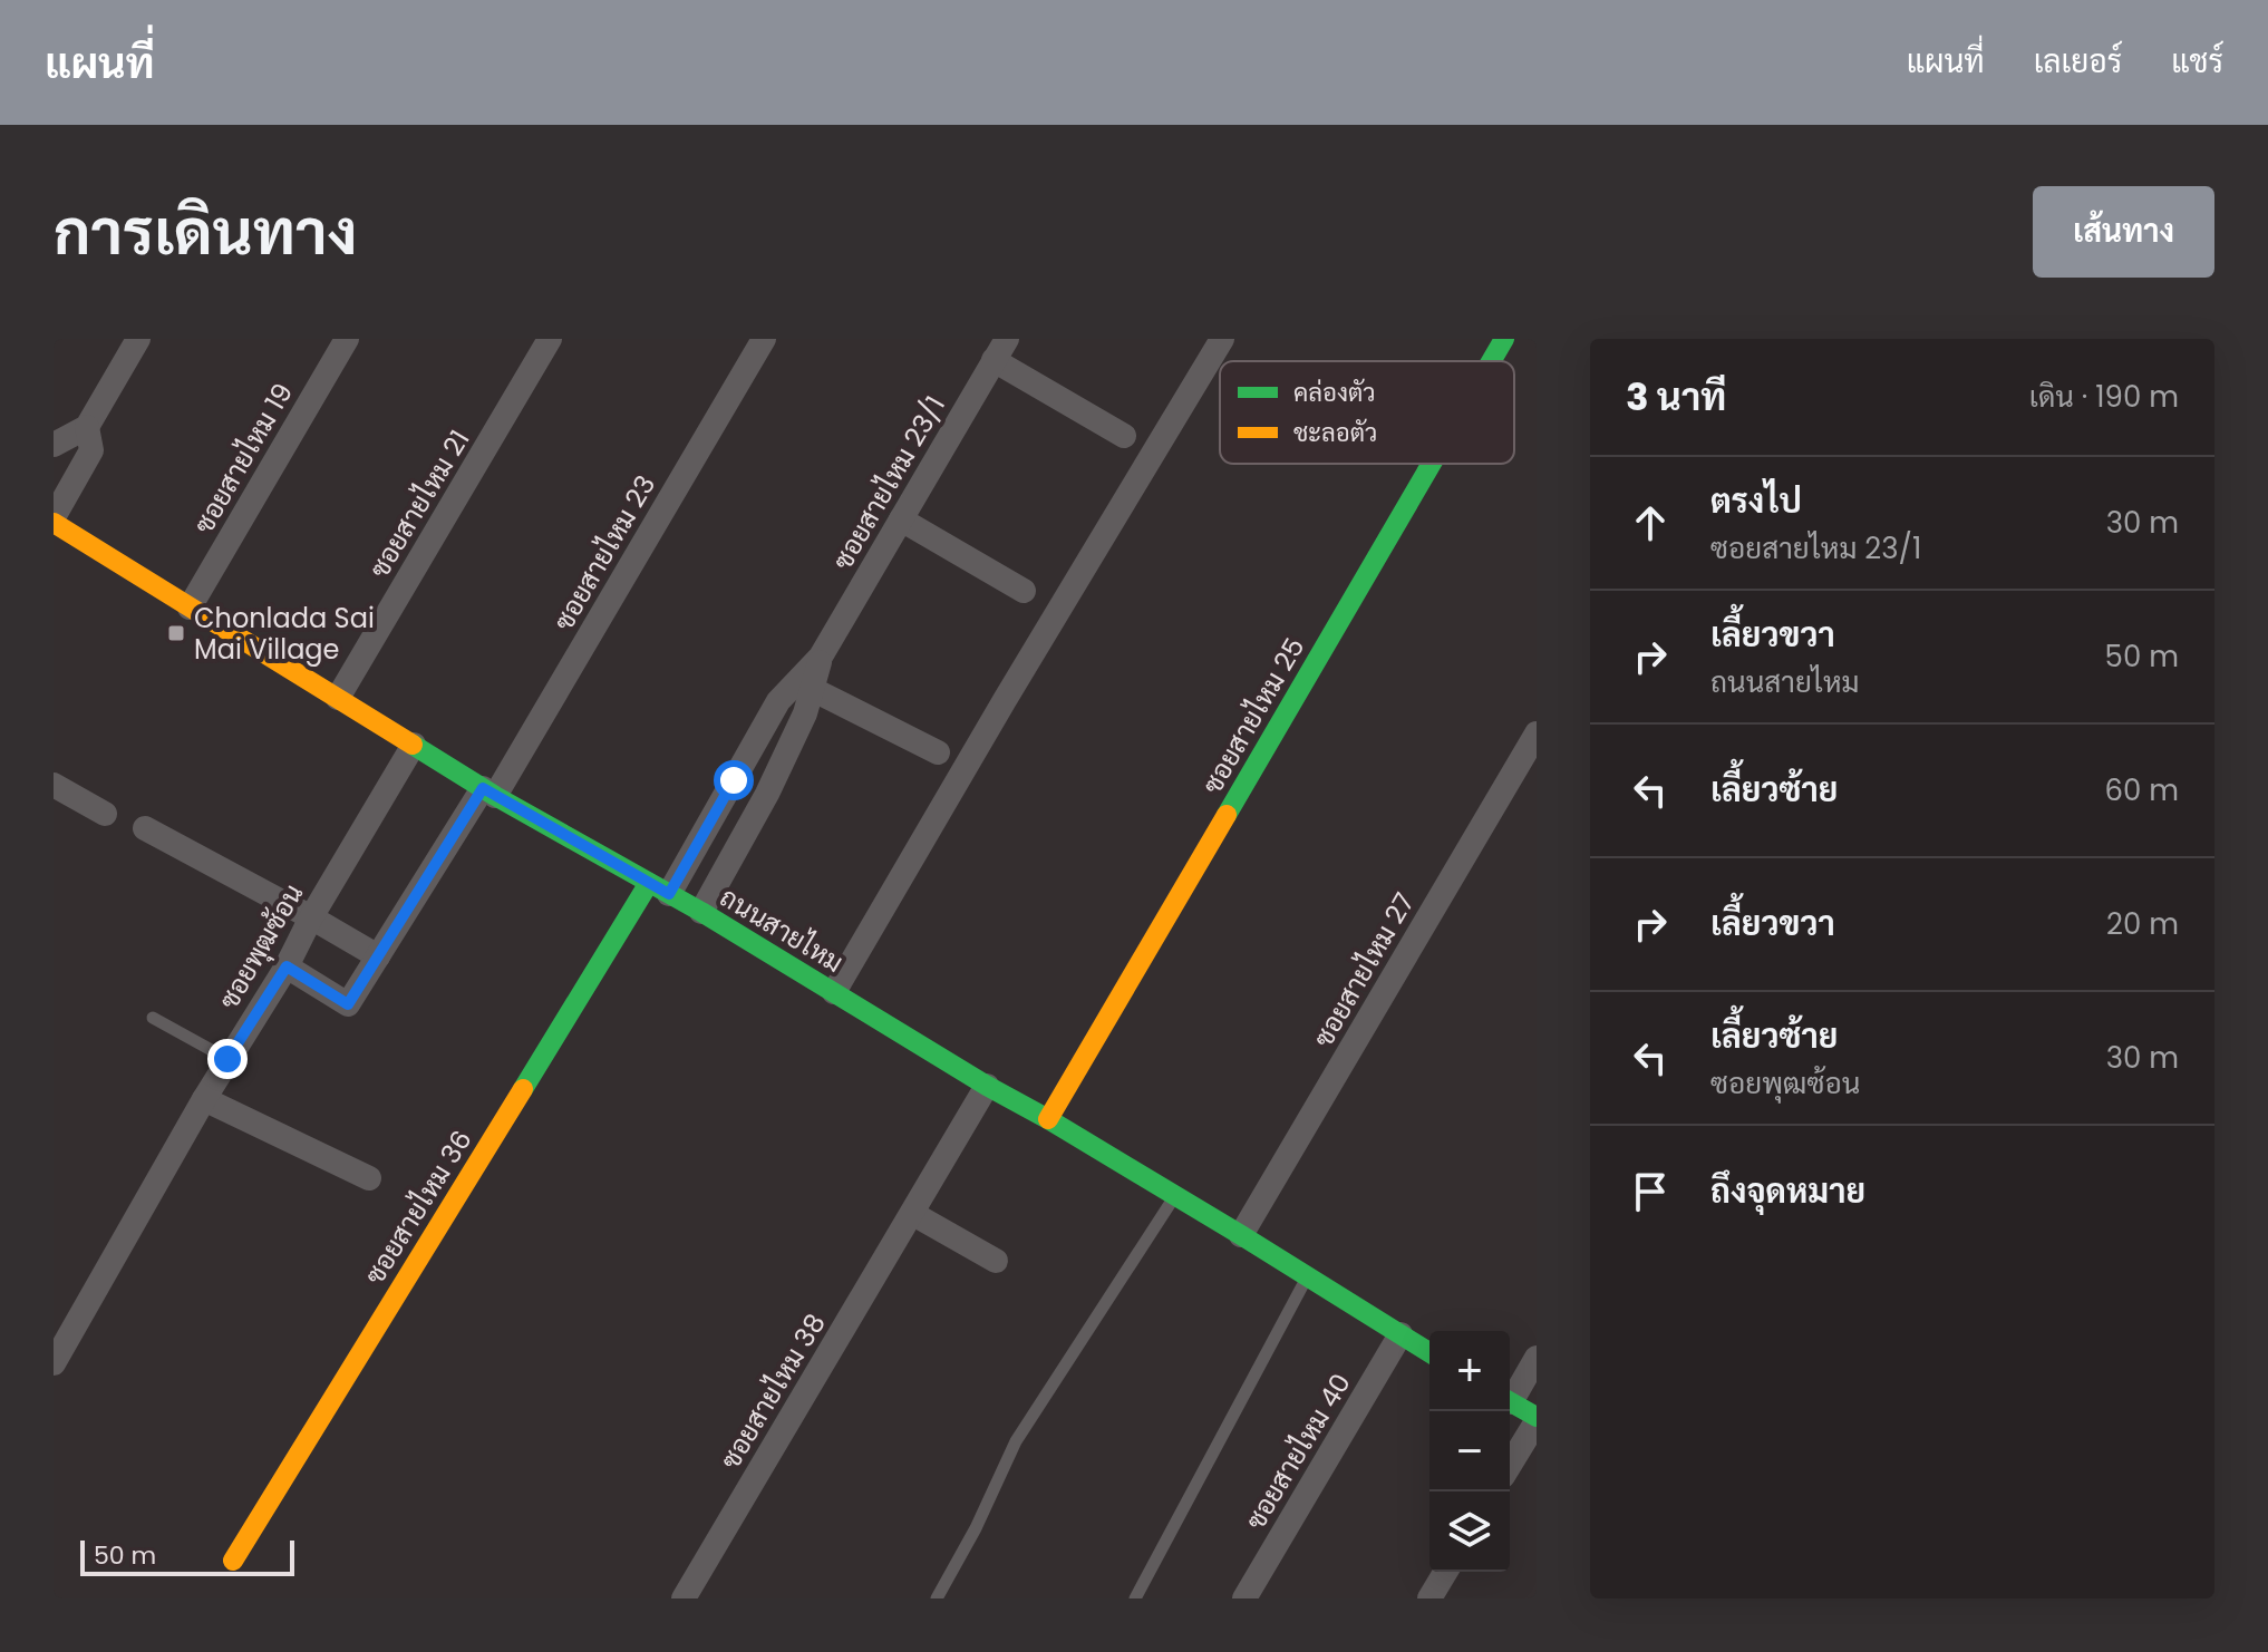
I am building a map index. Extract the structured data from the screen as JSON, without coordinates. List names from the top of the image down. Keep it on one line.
{"streets":{"street":["ซอยสายไหม 19","ซอยสายไหม 23/1","ซอยสายไหม 21","ซอยสายไหม 23","ซอยสายไหม 25","ถนนสายไหม","ซอยพุฒซ้อน","ซอยสายไหม 27","ซอยสายไหม 36","ซอยสายไหม 38","ซอยสายไหม 40"]},"crossings":[["ซอยสายไหม 19","ถนนสายไหม"],["ซอยสายไหม 23/1","ถนนสายไหม"],["ซอยสายไหม 23/1","ซอยสายไหม 36"],["ซอยสายไหม 21","ถนนสายไหม"],["ซอยสายไหม 23","ถนนสายไหม"],["ซอยสายไหม 23","ซอยพุฒซ้อน"],["ซอยสายไหม 25","ถนนสายไหม"],["ถนนสายไหม","ซอยพุฒซ้อน"],["ถนนสายไหม","ซอยสายไหม 27"],["ถนนสายไหม","ซอยสายไหม 36"],["ถนนสายไหม","ซอยสายไหม 38"],["ถนนสายไหม","ซอยสายไหม 40"]],"places":{"transit":["Chonlada Sai Mai Village"]},"legend":["คล่องตัว","ชะลอตัว"],"scale_bar":"50 m","page":{"header":"แผนที่","nav":["แผนที่","เลเยอร์","แชร์"],"title":"การเดินทาง","buttons":"เส้นทาง","heading":["3 นาที","เดิน · 190 m"],"list":[["ตรงไป","ซอยสายไหม 23/1","30 m"],["เลี้ยวขวา","ถนนสายไหม","50 m"],["เลี้ยวซ้าย","60 m"],["เลี้ยวขวา","20 m"],["เลี้ยวซ้าย","ซอยพุฒซ้อน","30 m"],"ถึงจุดหมาย"],"map_buttons":["+","−"],"scale":"50 m"}}
